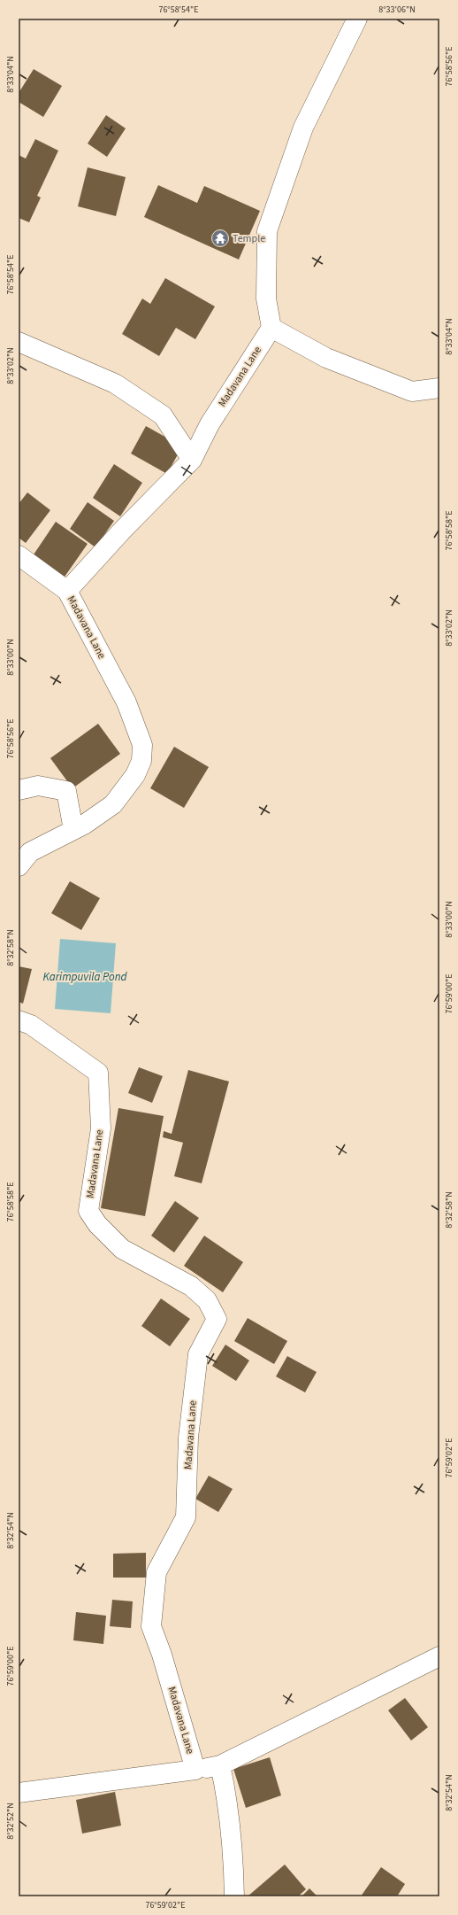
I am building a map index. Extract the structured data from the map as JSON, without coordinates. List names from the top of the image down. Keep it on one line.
{"streets":{"street":["Madavana Lane"]},"water":["Karimpuvila Pond"],"places":{"temple":["Temple"]},"coordinates":["76°58'54\"E","8°33'06\"N","76°58'56\"E","8°33'04\"N","8°33'02\"N","76°58'58\"E","8°33'00\"N","8°32'58\"N","76°59'00\"E","76°59'02\"E","8°32'54\"N","8°32'52\"N"]}
